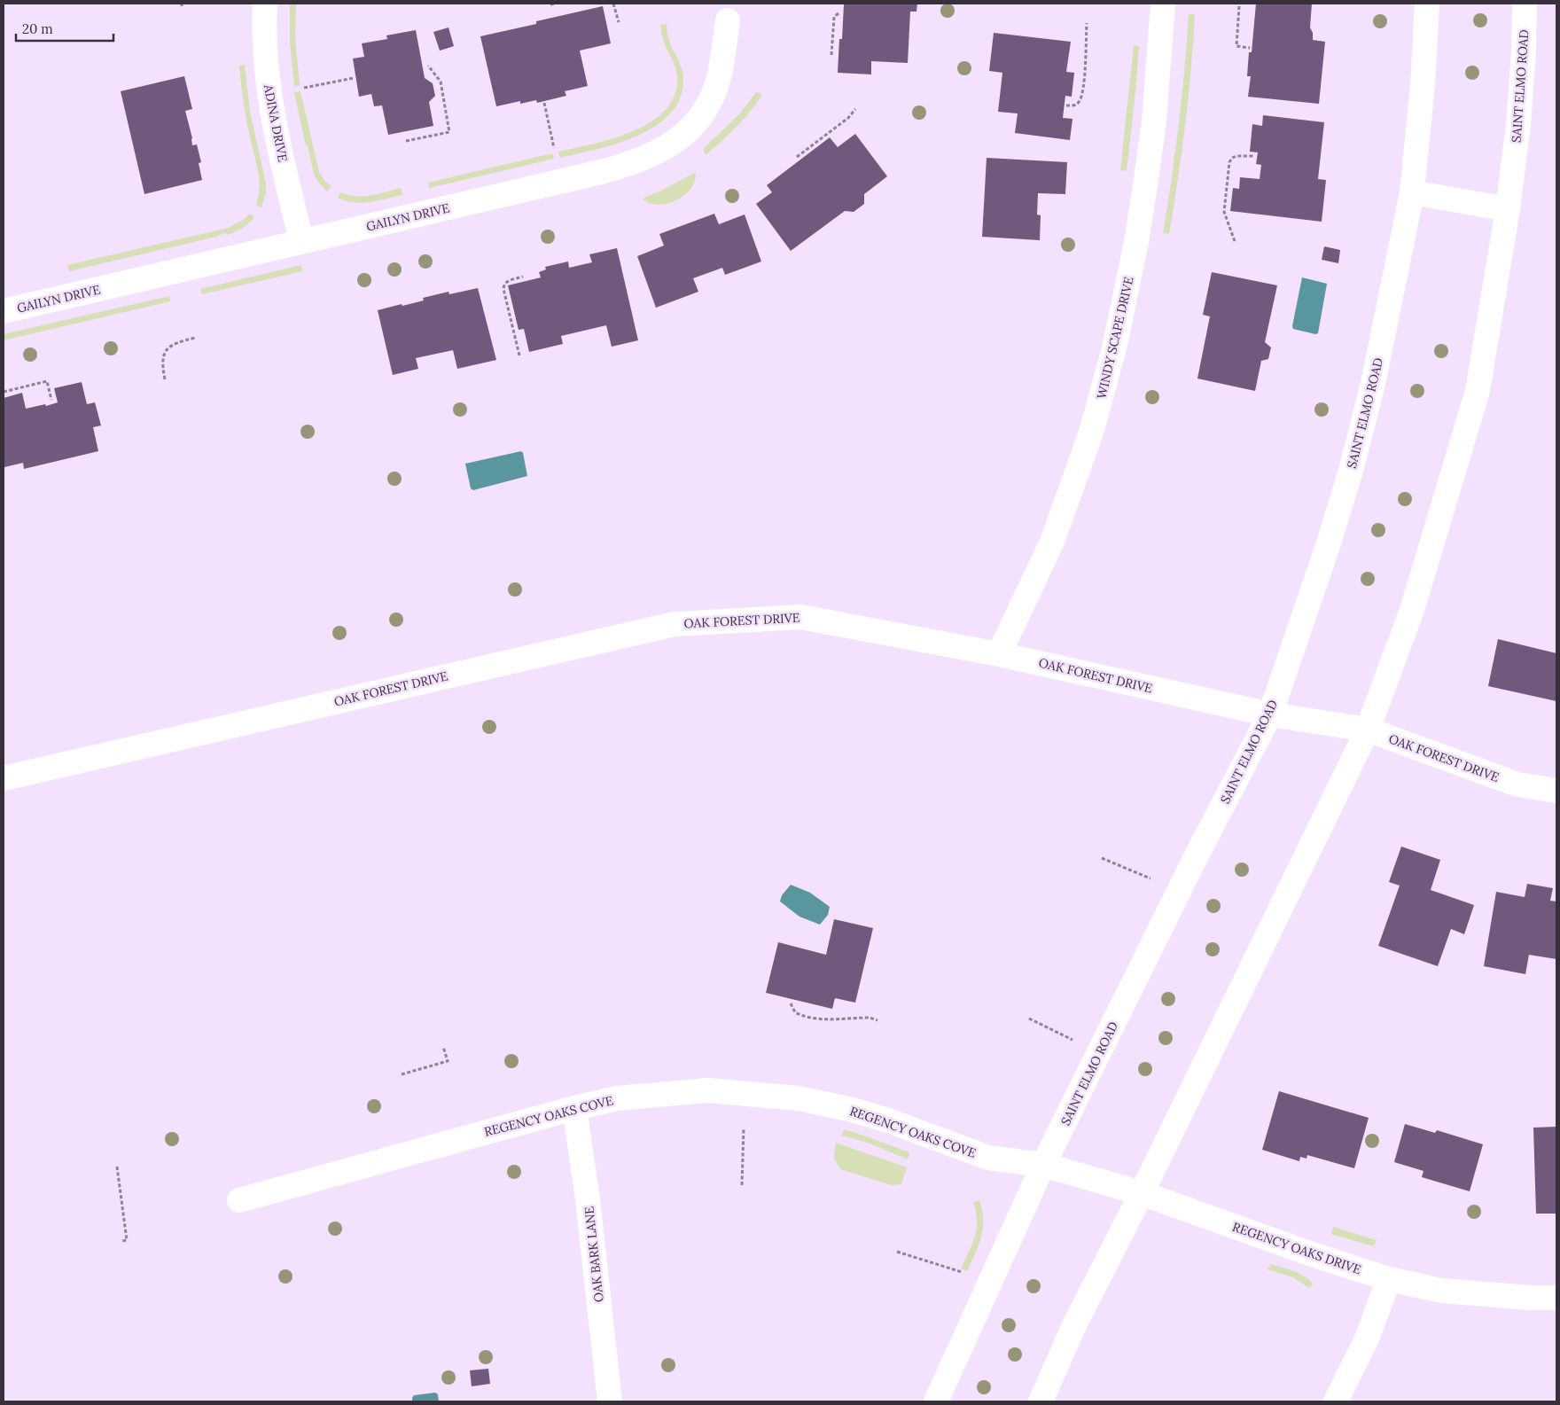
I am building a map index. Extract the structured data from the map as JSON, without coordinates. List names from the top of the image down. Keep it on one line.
{"streets":{"street":["SAINT ELMO ROAD","ADINA DRIVE","GAILYN DRIVE","WINDY SCAPE DRIVE","OAK FOREST DRIVE","REGENCY OAKS COVE","REGENCY OAKS DRIVE","OAK BARK LANE"]},"crossings":[["SAINT ELMO ROAD","OAK FOREST DRIVE"],["SAINT ELMO ROAD","REGENCY OAKS COVE"],["SAINT ELMO ROAD","REGENCY OAKS DRIVE"],["ADINA DRIVE","GAILYN DRIVE"],["WINDY SCAPE DRIVE","OAK FOREST DRIVE"],["REGENCY OAKS COVE","REGENCY OAKS DRIVE"],["REGENCY OAKS COVE","OAK BARK LANE"]],"scale_bar":"20 m"}
